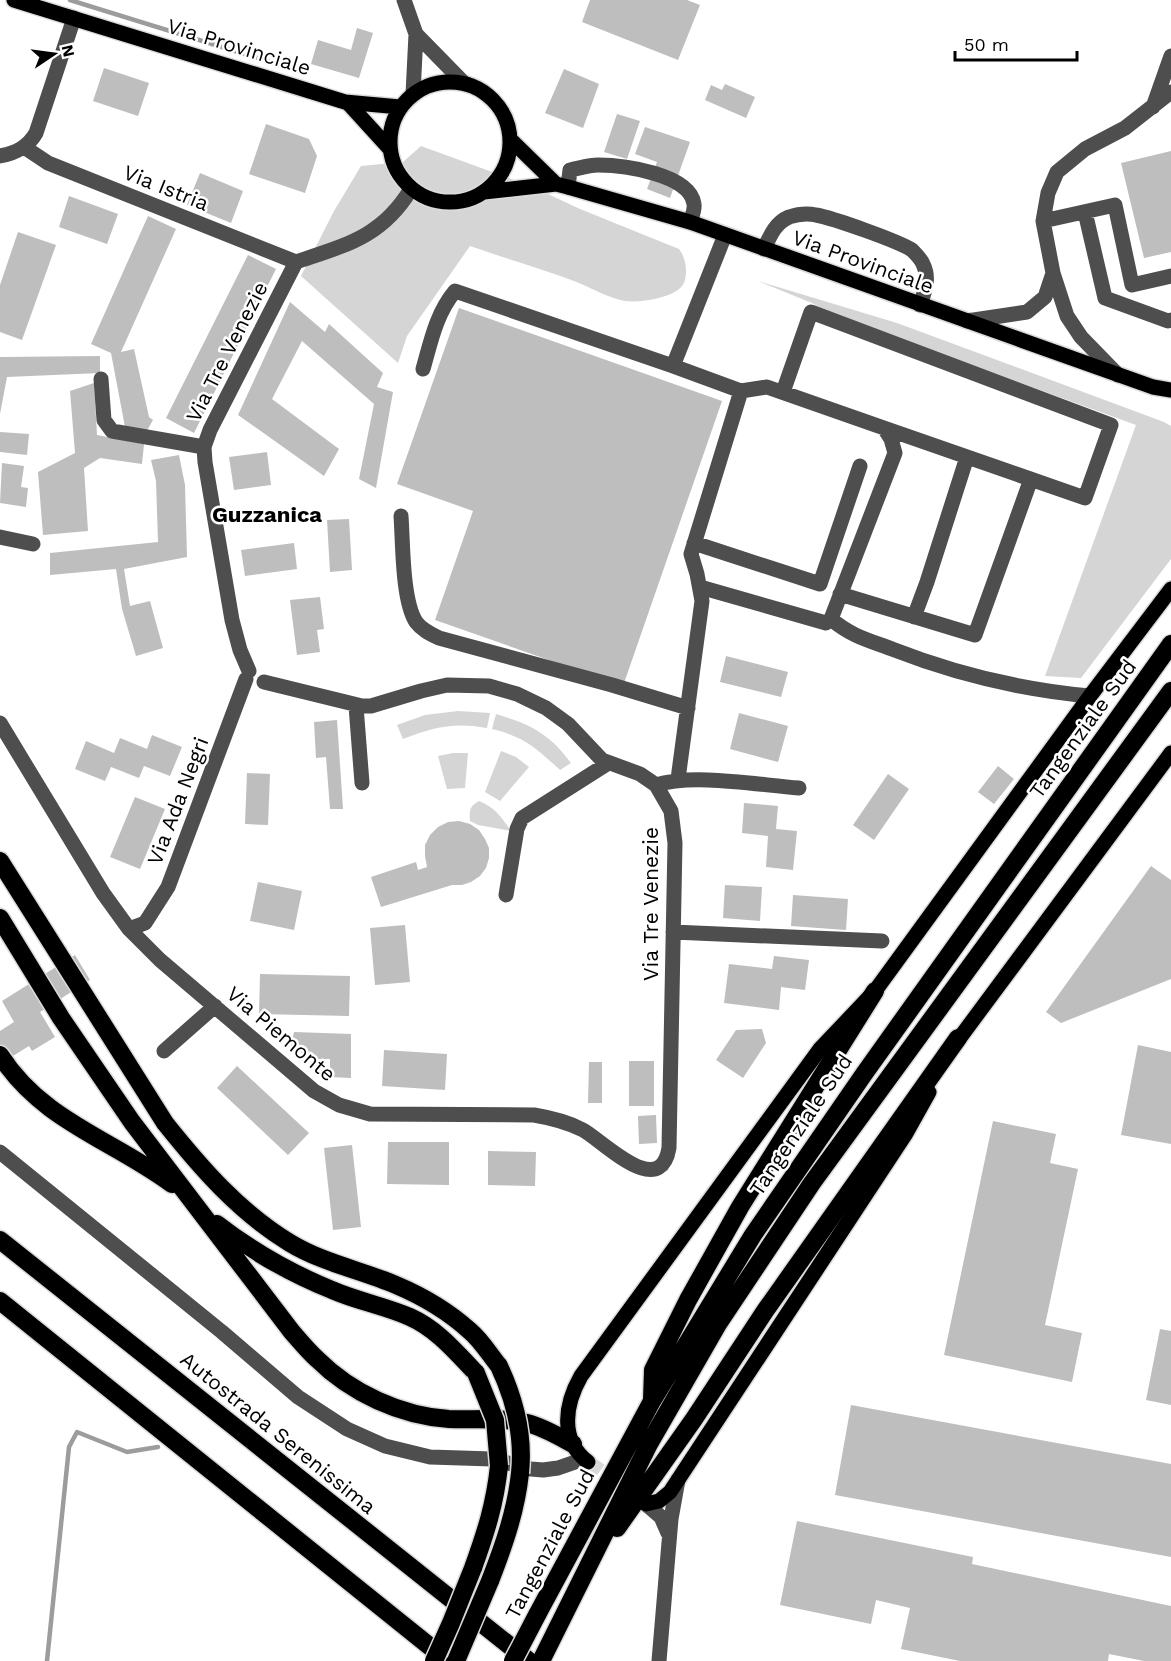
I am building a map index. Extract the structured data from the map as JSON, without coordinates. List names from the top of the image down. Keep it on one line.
{"streets":{"highway":["Tangenziale Sud","Autostrada Serenissima"],"main road":["Via Provinciale"],"street":["Via Istria","Via Tre Venezie","Via Ada Negri","Via Piemonte"]},"crossings":[["Via Istria","Via Tre Venezie"],["Via Tre Venezie","Via Ada Negri"],["Via Tre Venezie","Via Piemonte"],["Via Ada Negri","Via Piemonte"]],"districts":["Guzzanica"],"scale_bar":"50 m","north":"right"}
